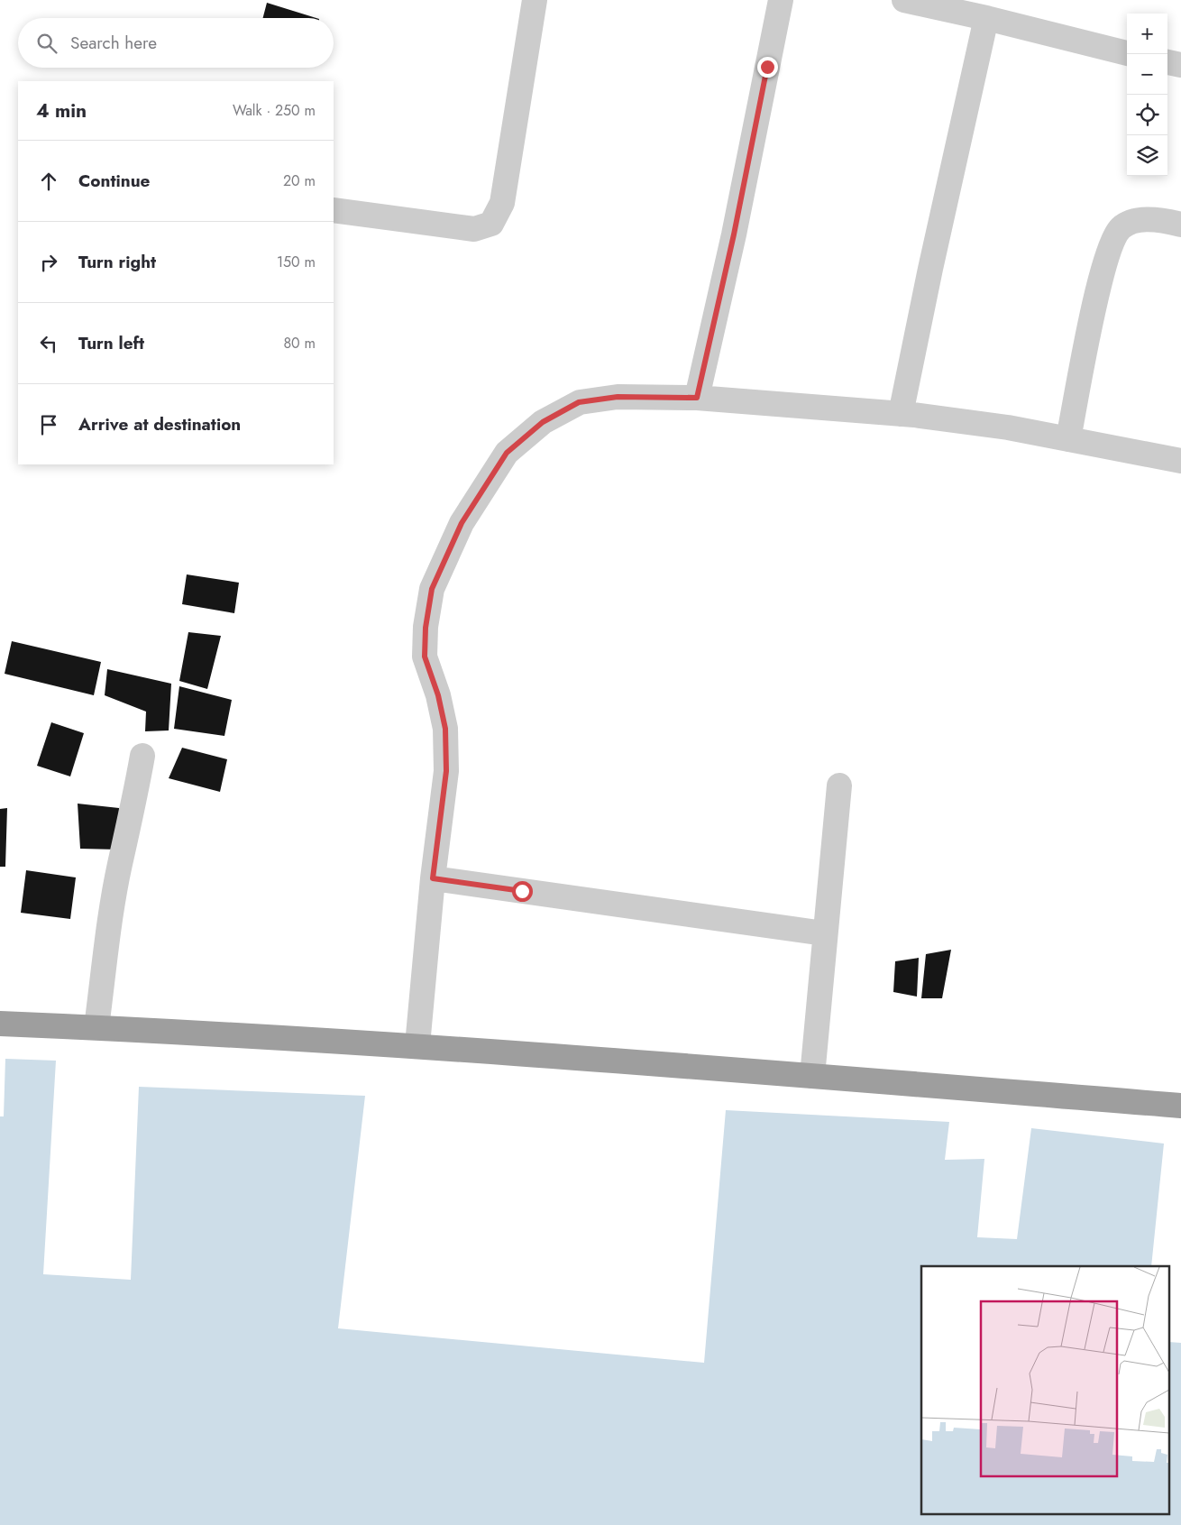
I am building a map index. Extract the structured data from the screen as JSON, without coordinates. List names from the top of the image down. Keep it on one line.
{"page":{"map_buttons":["+","−"],"search":"Search here","heading":["4 min","Walk · 250 m"],"list":[["Continue","20 m"],["Turn right","150 m"],["Turn left","80 m"],"Arrive at destination"]}}
